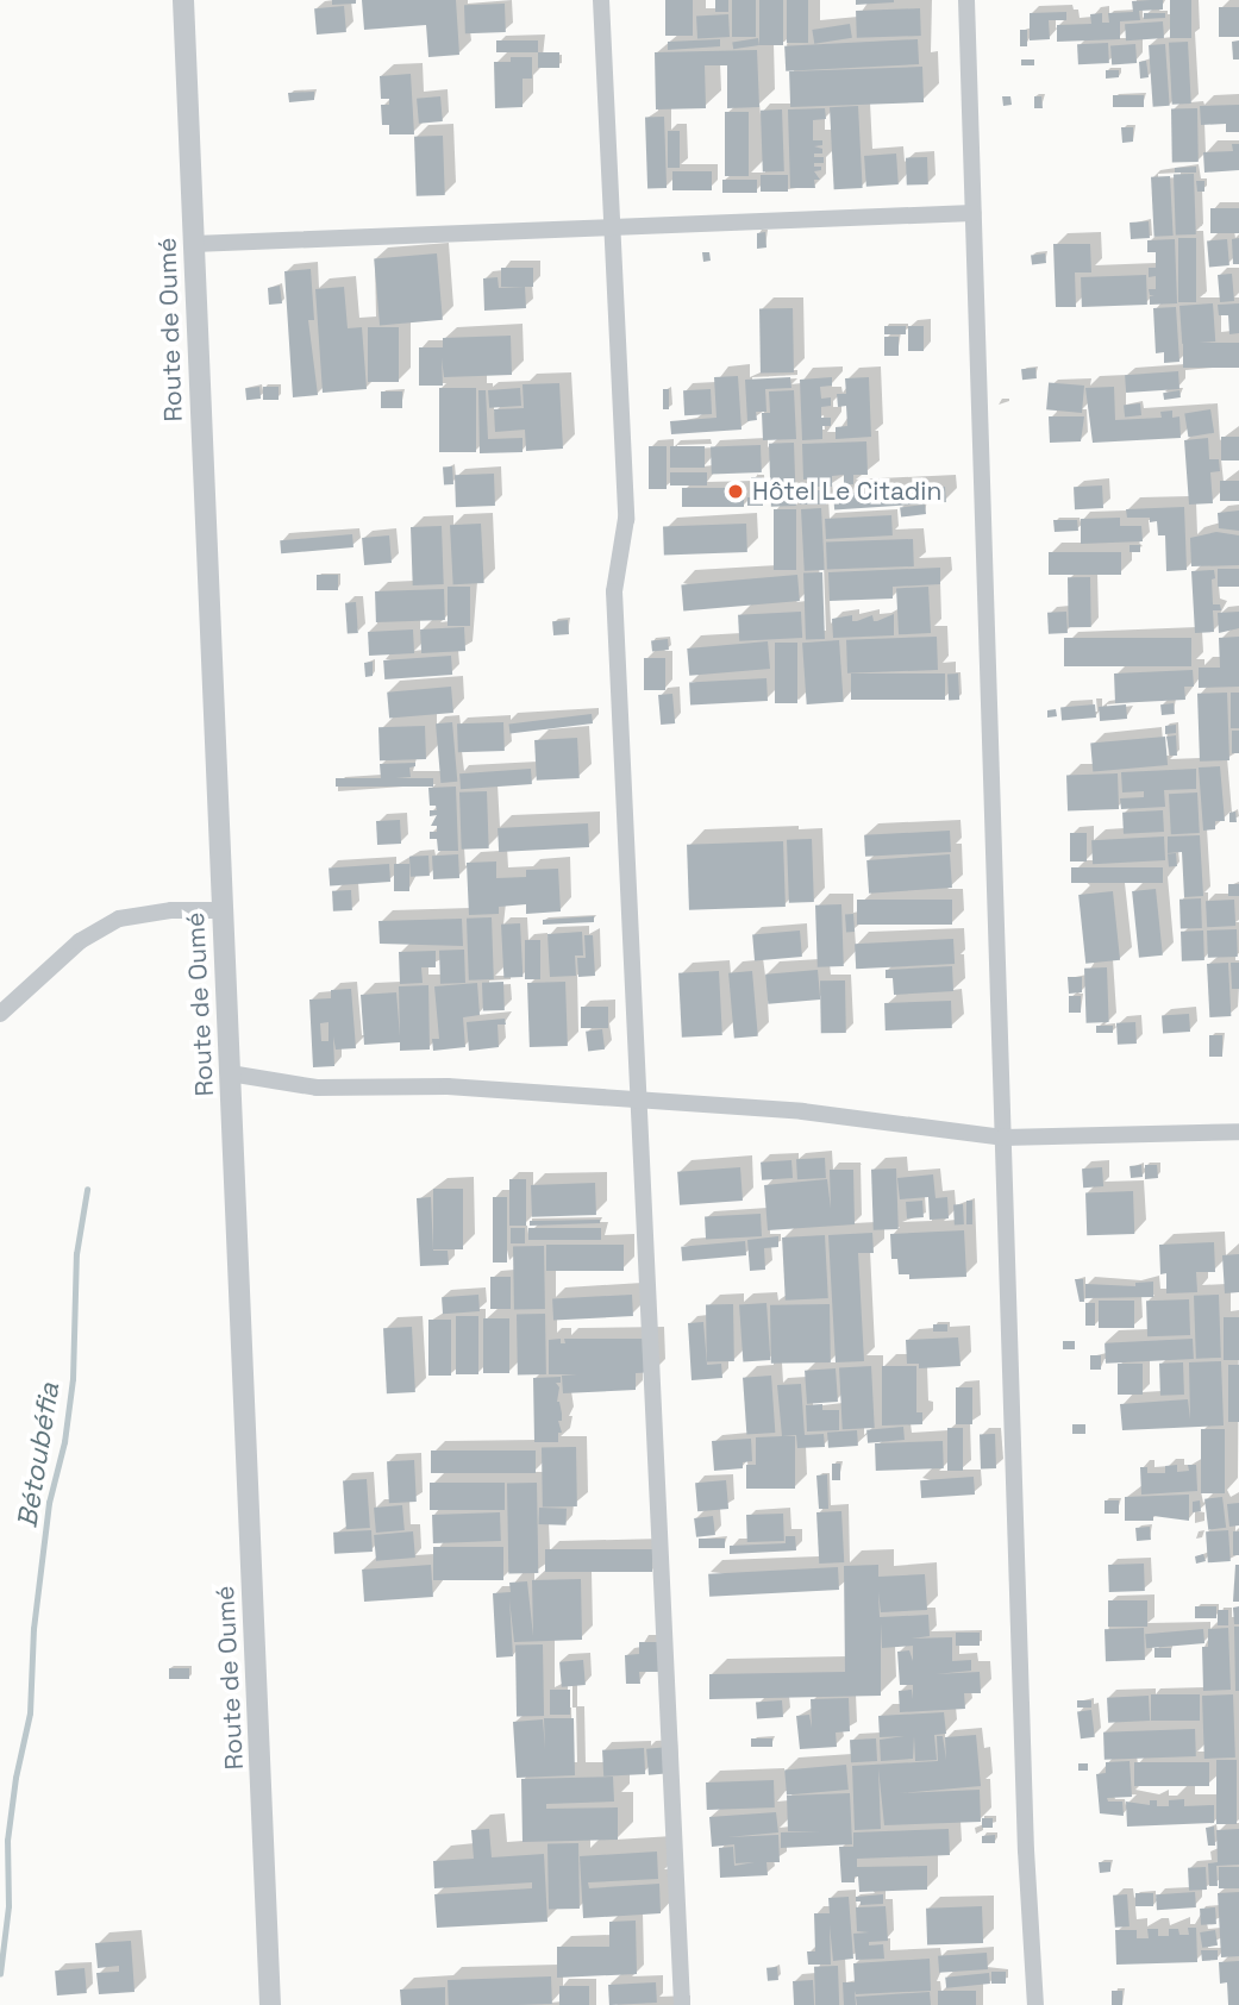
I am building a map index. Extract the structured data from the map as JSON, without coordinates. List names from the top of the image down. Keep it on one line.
{"streets":{"street":["Route de Oumé"]},"water":["Bétoubéfia"],"places":["Hôtel Le Citadin"]}
